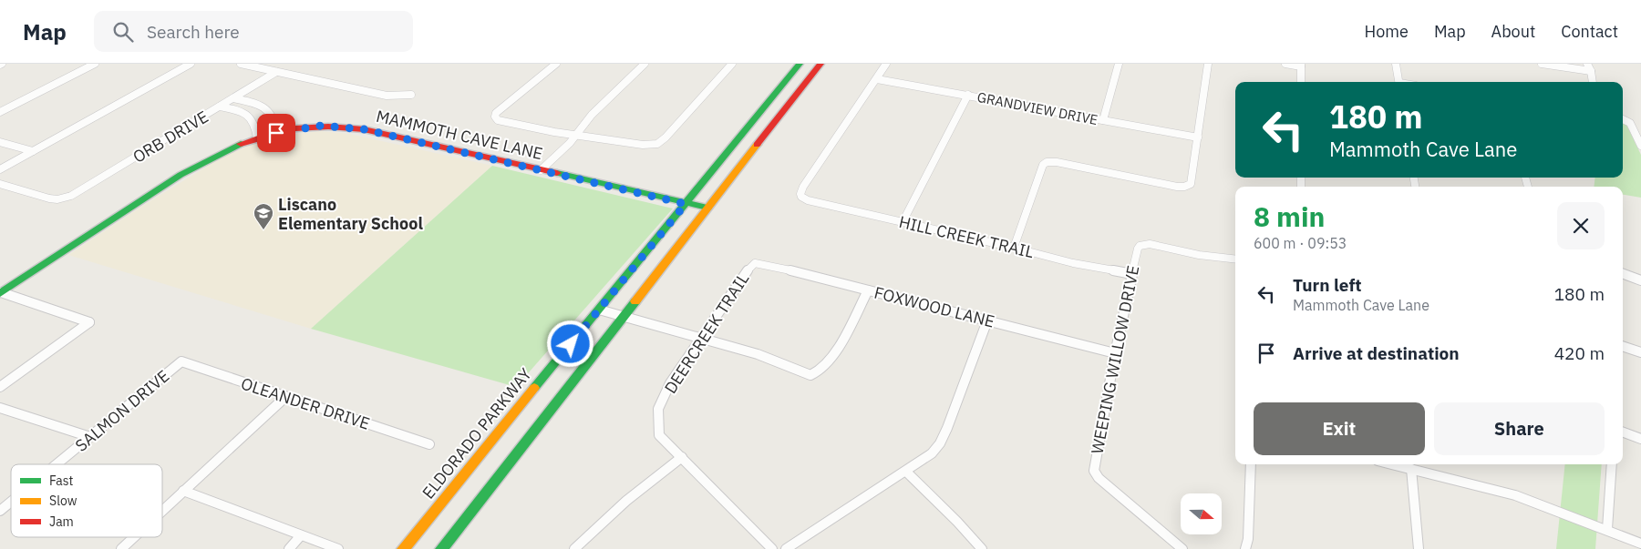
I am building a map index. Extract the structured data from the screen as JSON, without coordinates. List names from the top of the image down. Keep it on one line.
{"streets":{"main road":["MAMMOTH CAVE LANE","ELDORADO PARKWAY"],"street":["GRANDVIEW DRIVE","ORB DRIVE","HILL CREEK TRAIL","FOXWOOD LANE","DEERCREEK TRAIL","WEEPING WILLOW DRIVE","OLEANDER DRIVE","SALMON DRIVE"]},"crossings":[["GRANDVIEW DRIVE","HILL CREEK TRAIL"],["MAMMOTH CAVE LANE","ELDORADO PARKWAY"],["HILL CREEK TRAIL","WEEPING WILLOW DRIVE"],["FOXWOOD LANE","DEERCREEK TRAIL"],["FOXWOOD LANE","WEEPING WILLOW DRIVE"],["OLEANDER DRIVE","SALMON DRIVE"]],"places":{"school or university":["Liscano Elementary School"]},"legend":["Fast","Slow","Jam"],"north":"right","page":{"header":"Map","search":"Search here","nav":["Home","Map","About","Contact"],"turn":["180 m","Mammoth Cave Lane"],"heading":["8 min","600 m · 09:53"],"list":[{"name":"Turn left","note":"Mammoth Cave Lane","value":"180 m"},{"name":"Arrive at destination","value":"420 m"}],"buttons":["Exit","Share"]}}
